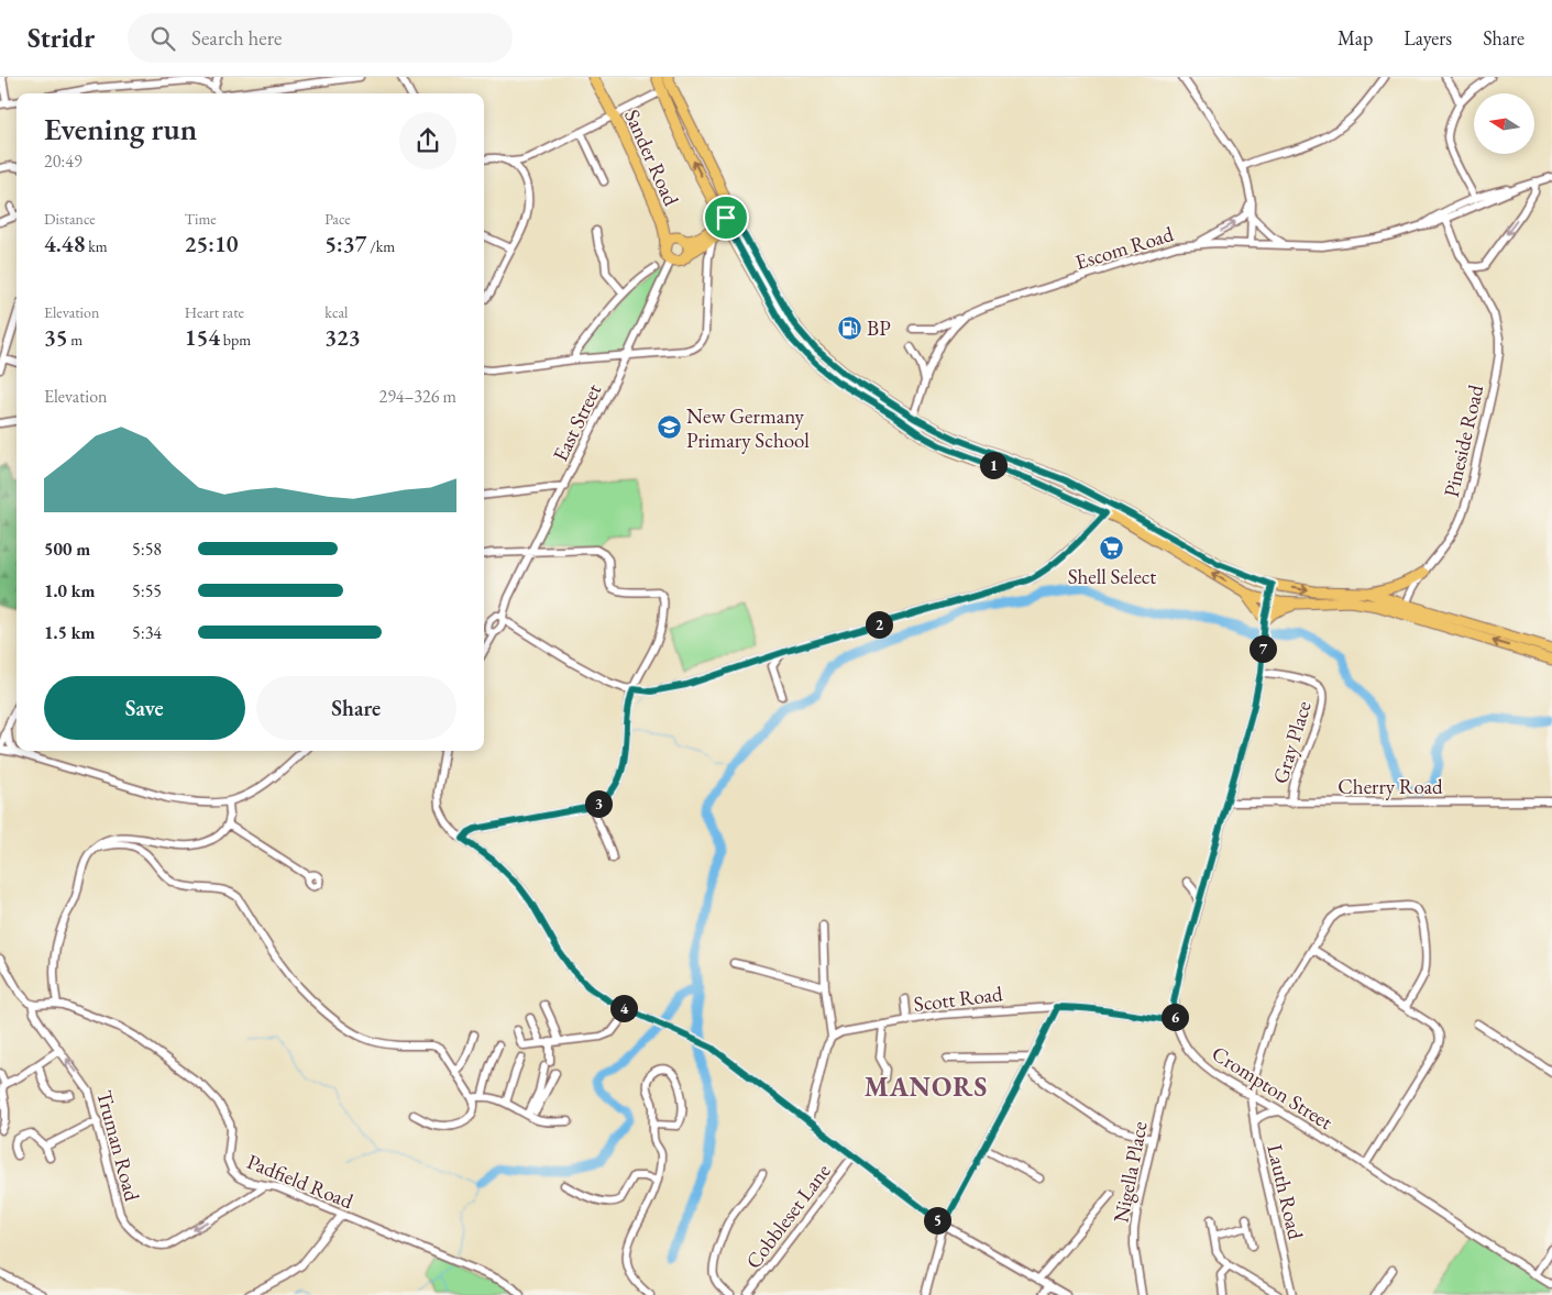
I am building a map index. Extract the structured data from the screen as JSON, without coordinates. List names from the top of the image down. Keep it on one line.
{"streets":{"main road":["Sander Road"],"street":["Escom Road","East Street","Pineside Road","Gray Place","Cherry Road","Scott Road","Crompton Street","Truman Road","Nigella Place","Padfield Road","Lauth Road","Cobbleset Lane"]},"crossings":[["Sander Road","East Street"],["Escom Road","Pineside Road"],["Gray Place","Cherry Road"],["Gray Place","Crompton Street"],["Cherry Road","Crompton Street"],["Scott Road","Crompton Street"],["Crompton Street","Lauth Road"],["Truman Road","Padfield Road"]],"districts":["MANORS"],"places":{"fuel station":["BP"],"school or university":["New Germany Primary School"],"supermarket":["Shell Select"]},"north":"left","page":{"header":"Stridr","search":"Search here","nav":["Map","Layers","Share"],"heading":["Evening run","20:49"],"stats":[["Distance","4.48 km"],["Time","25:10"],["Pace","5:37 /km"],["Elevation","35 m"],["Heart rate","154 bpm"],["kcal","323"]],"chart":["Elevation","294–326 m"],"pins":["1","2","7","3","4","6","5"],"list":[{"name":"500 m","note":"5:58"},{"name":"1.0 km","note":"5:55"},{"name":"1.5 km","note":"5:34"}],"buttons":["Save","Share"]}}
